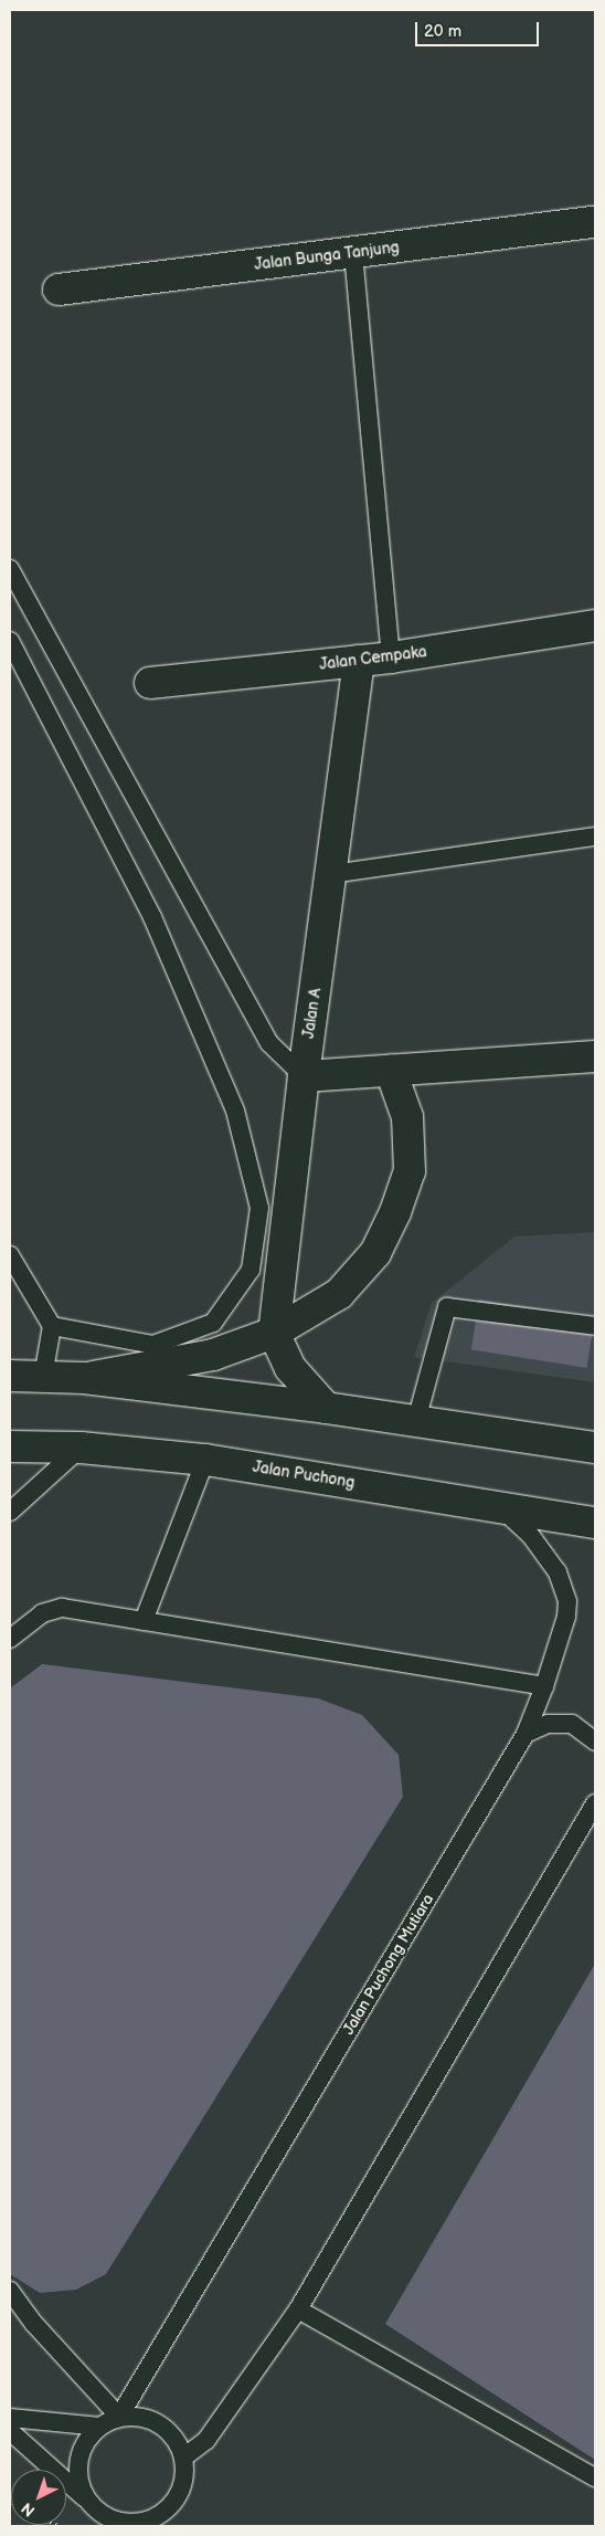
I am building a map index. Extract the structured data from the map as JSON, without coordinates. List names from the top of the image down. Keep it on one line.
{"streets":{"street":["Jalan Bunga Tanjung","Jalan Cempaka","Jalan A","Jalan Puchong"],"lane":["Jalan Puchong Mutiara"]},"crossings":[["Jalan Cempaka","Jalan A"],["Jalan Puchong","Jalan Puchong Mutiara"]],"scale_bar":"20 m","north":"bottom left"}
